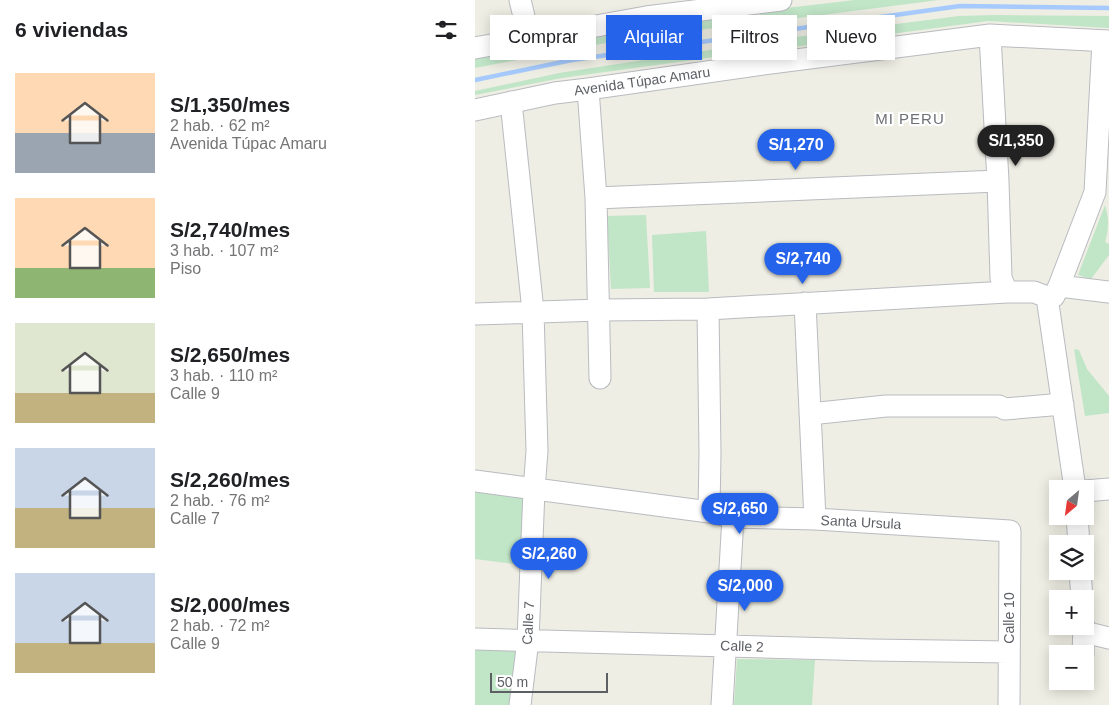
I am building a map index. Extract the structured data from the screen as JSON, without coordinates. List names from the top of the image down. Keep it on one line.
{"streets":{"street":["Avenida Túpac Amaru","Santa Ursula","Calle 10","Calle 7","Calle 2"]},"crossings":[["Avenida Túpac Amaru","Calle 7"],["Santa Ursula","Calle 10"],["Santa Ursula","Calle 7"],["Calle 10","Calle 2"],["Calle 7","Calle 2"]],"districts":["MI PERU"],"scale_bar":"50 m","north":"bottom left","page":{"heading":"6 viviendas","chip":["Comprar","Alquilar","Filtros","Nuevo"],"list":[{"name":"S/1,350/mes","note":"2 hab. · 62 m² · Avenida Túpac Amaru"},{"name":"S/2,740/mes","note":"3 hab. · 107 m² · Piso"},{"name":"S/2,650/mes","note":"3 hab. · 110 m² · Calle 9"},{"name":"S/2,260/mes","note":"2 hab. · 76 m² · Calle 7"},{"name":"S/2,000/mes","note":"2 hab. · 72 m² · Calle 9"}],"price":["S/1,350","S/1,270","S/2,740","S/2,650","S/2,260","S/2,000"],"map_buttons":["+","−"],"scale":"50 m"}}
